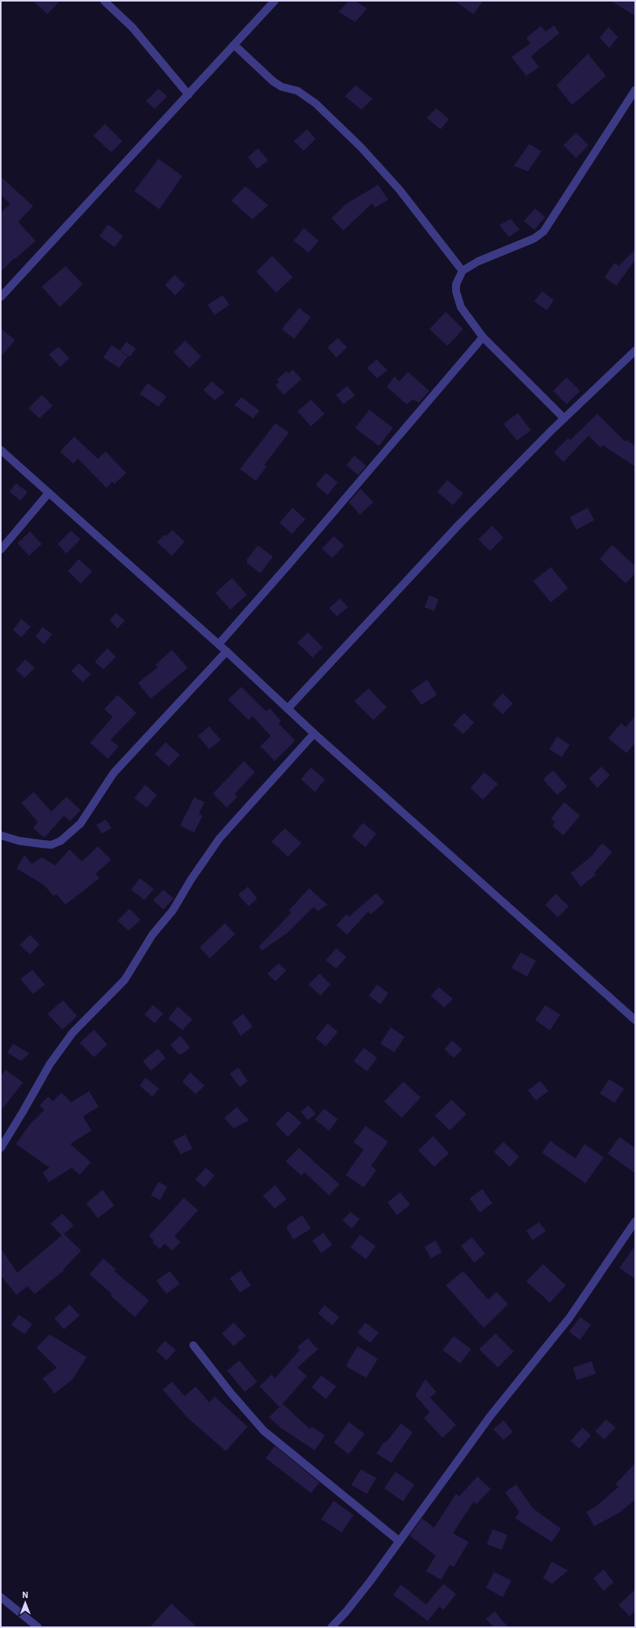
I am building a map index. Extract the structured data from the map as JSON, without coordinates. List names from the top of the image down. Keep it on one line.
{"north":"top"}
